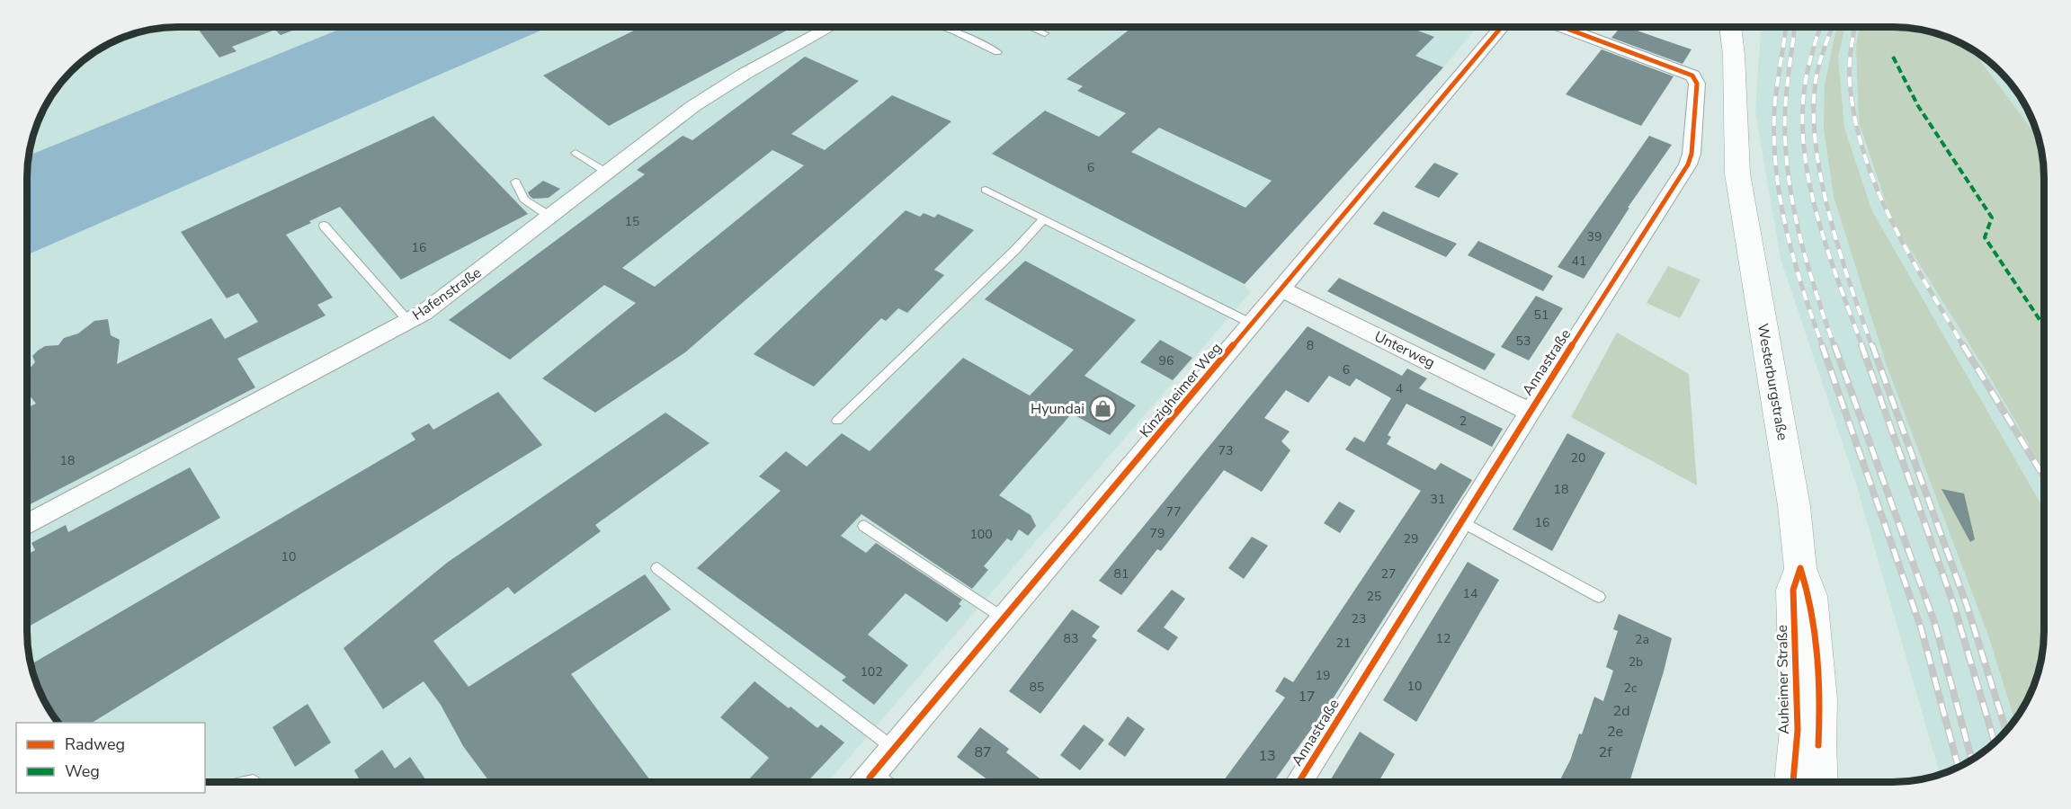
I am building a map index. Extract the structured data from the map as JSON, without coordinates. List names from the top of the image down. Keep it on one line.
{"streets":{"main road":["Westerburgstraße","Auheimer Straße"],"street":["Hafenstraße","Unterweg","Annastraße","Kinzigheimer Weg"]},"crossings":[["Unterweg","Annastraße"],["Unterweg","Kinzigheimer Weg"],["Westerburgstraße","Auheimer Straße"]],"places":{"shop":["Hyundai"]},"house_numbers":["6","15","39","16","41","51","53","8","96","6","4","2","73","20","18","18","31","77","16","79","100","29","10","81","27","14","25","23","83","12","2a","21","2b","102","19","10","85","2c","17","2d","2e","87","2f","13"],"legend":["Radweg","Weg"]}
